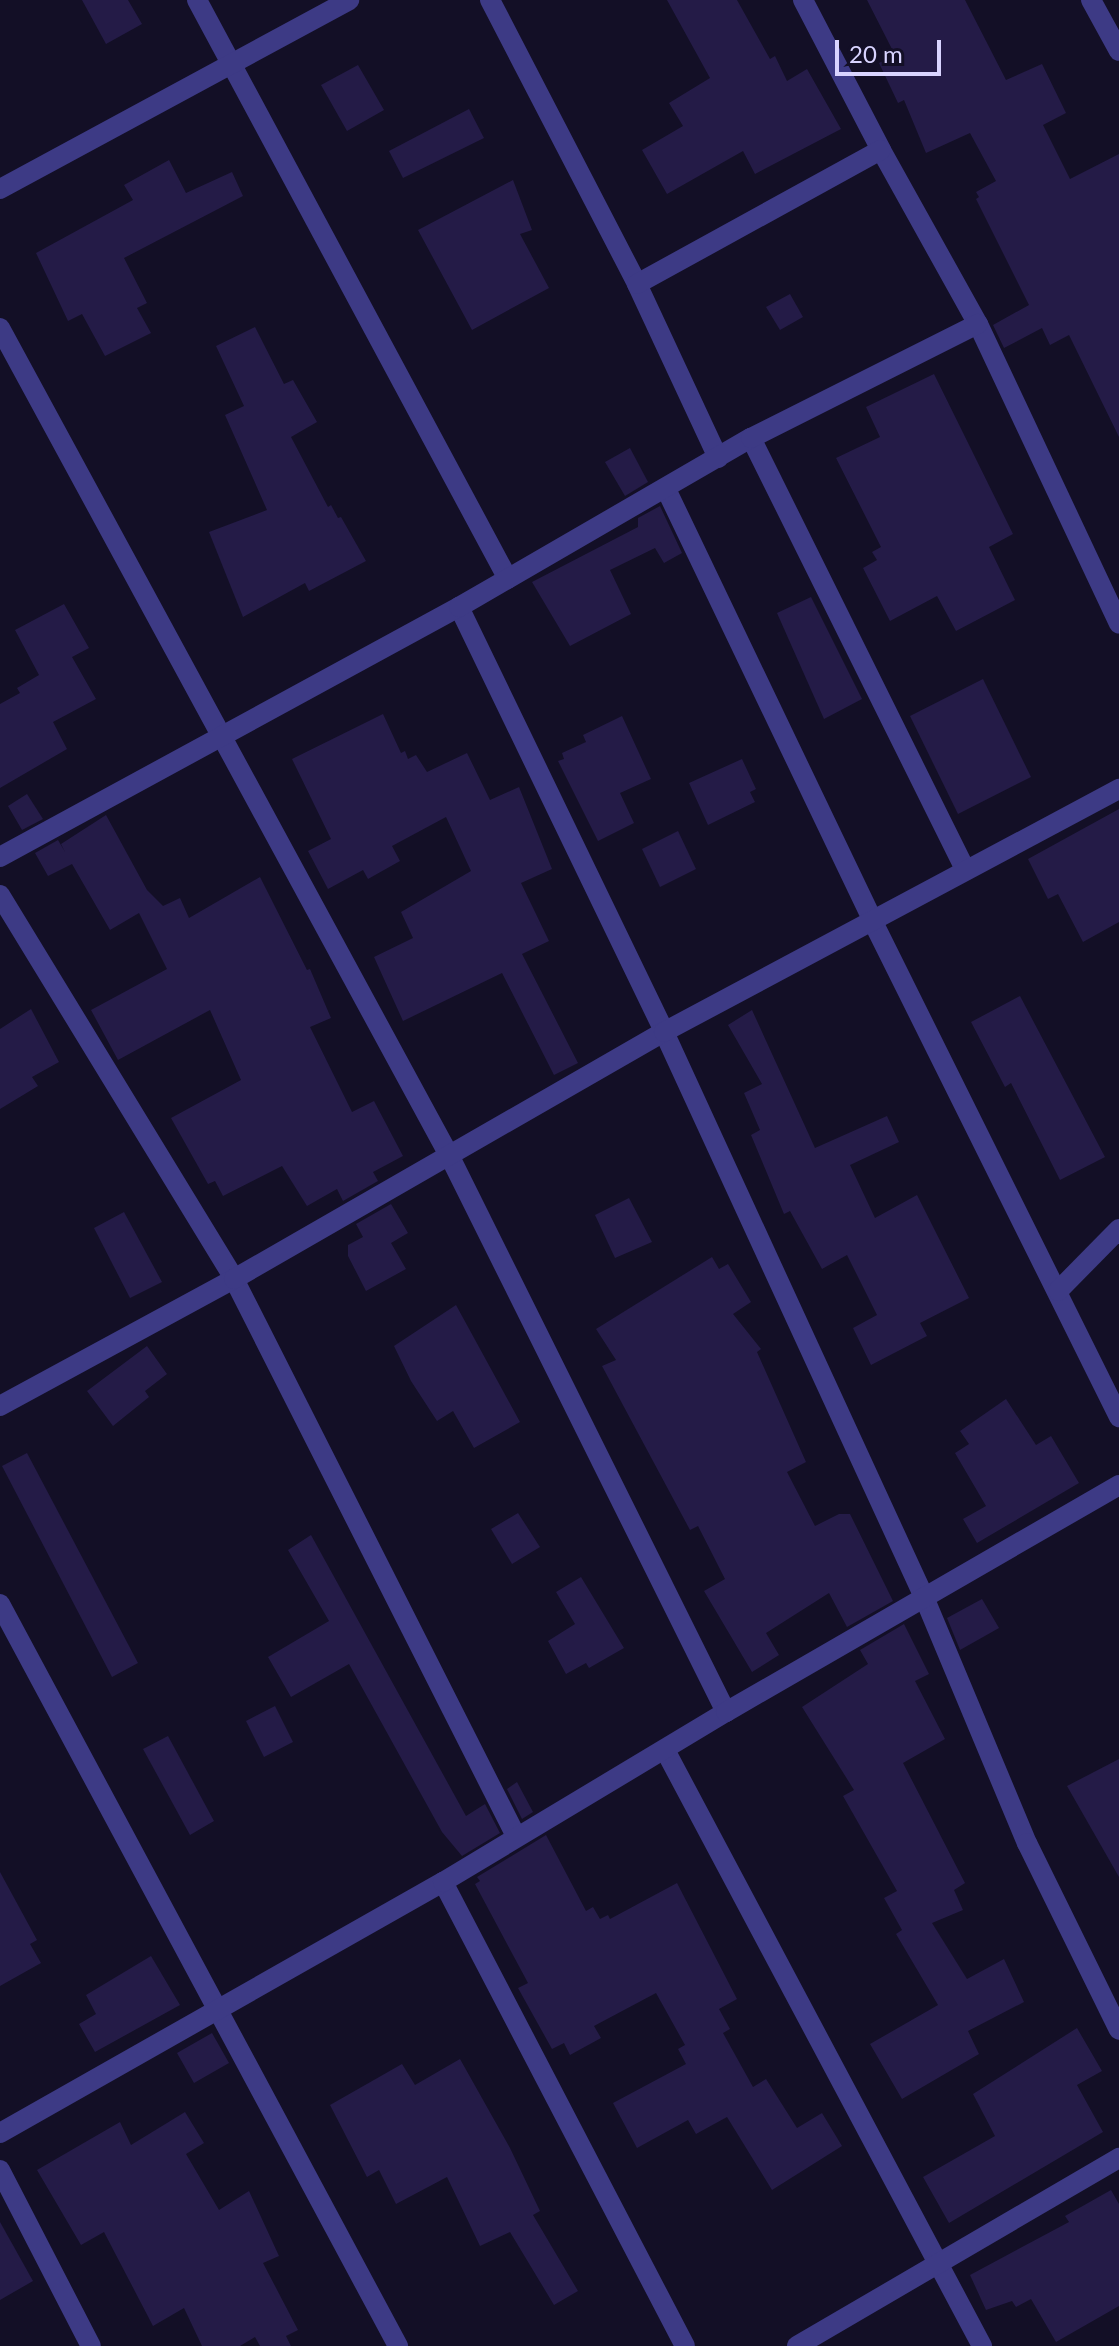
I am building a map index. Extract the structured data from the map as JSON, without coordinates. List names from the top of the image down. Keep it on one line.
{"scale_bar":"20 m"}
